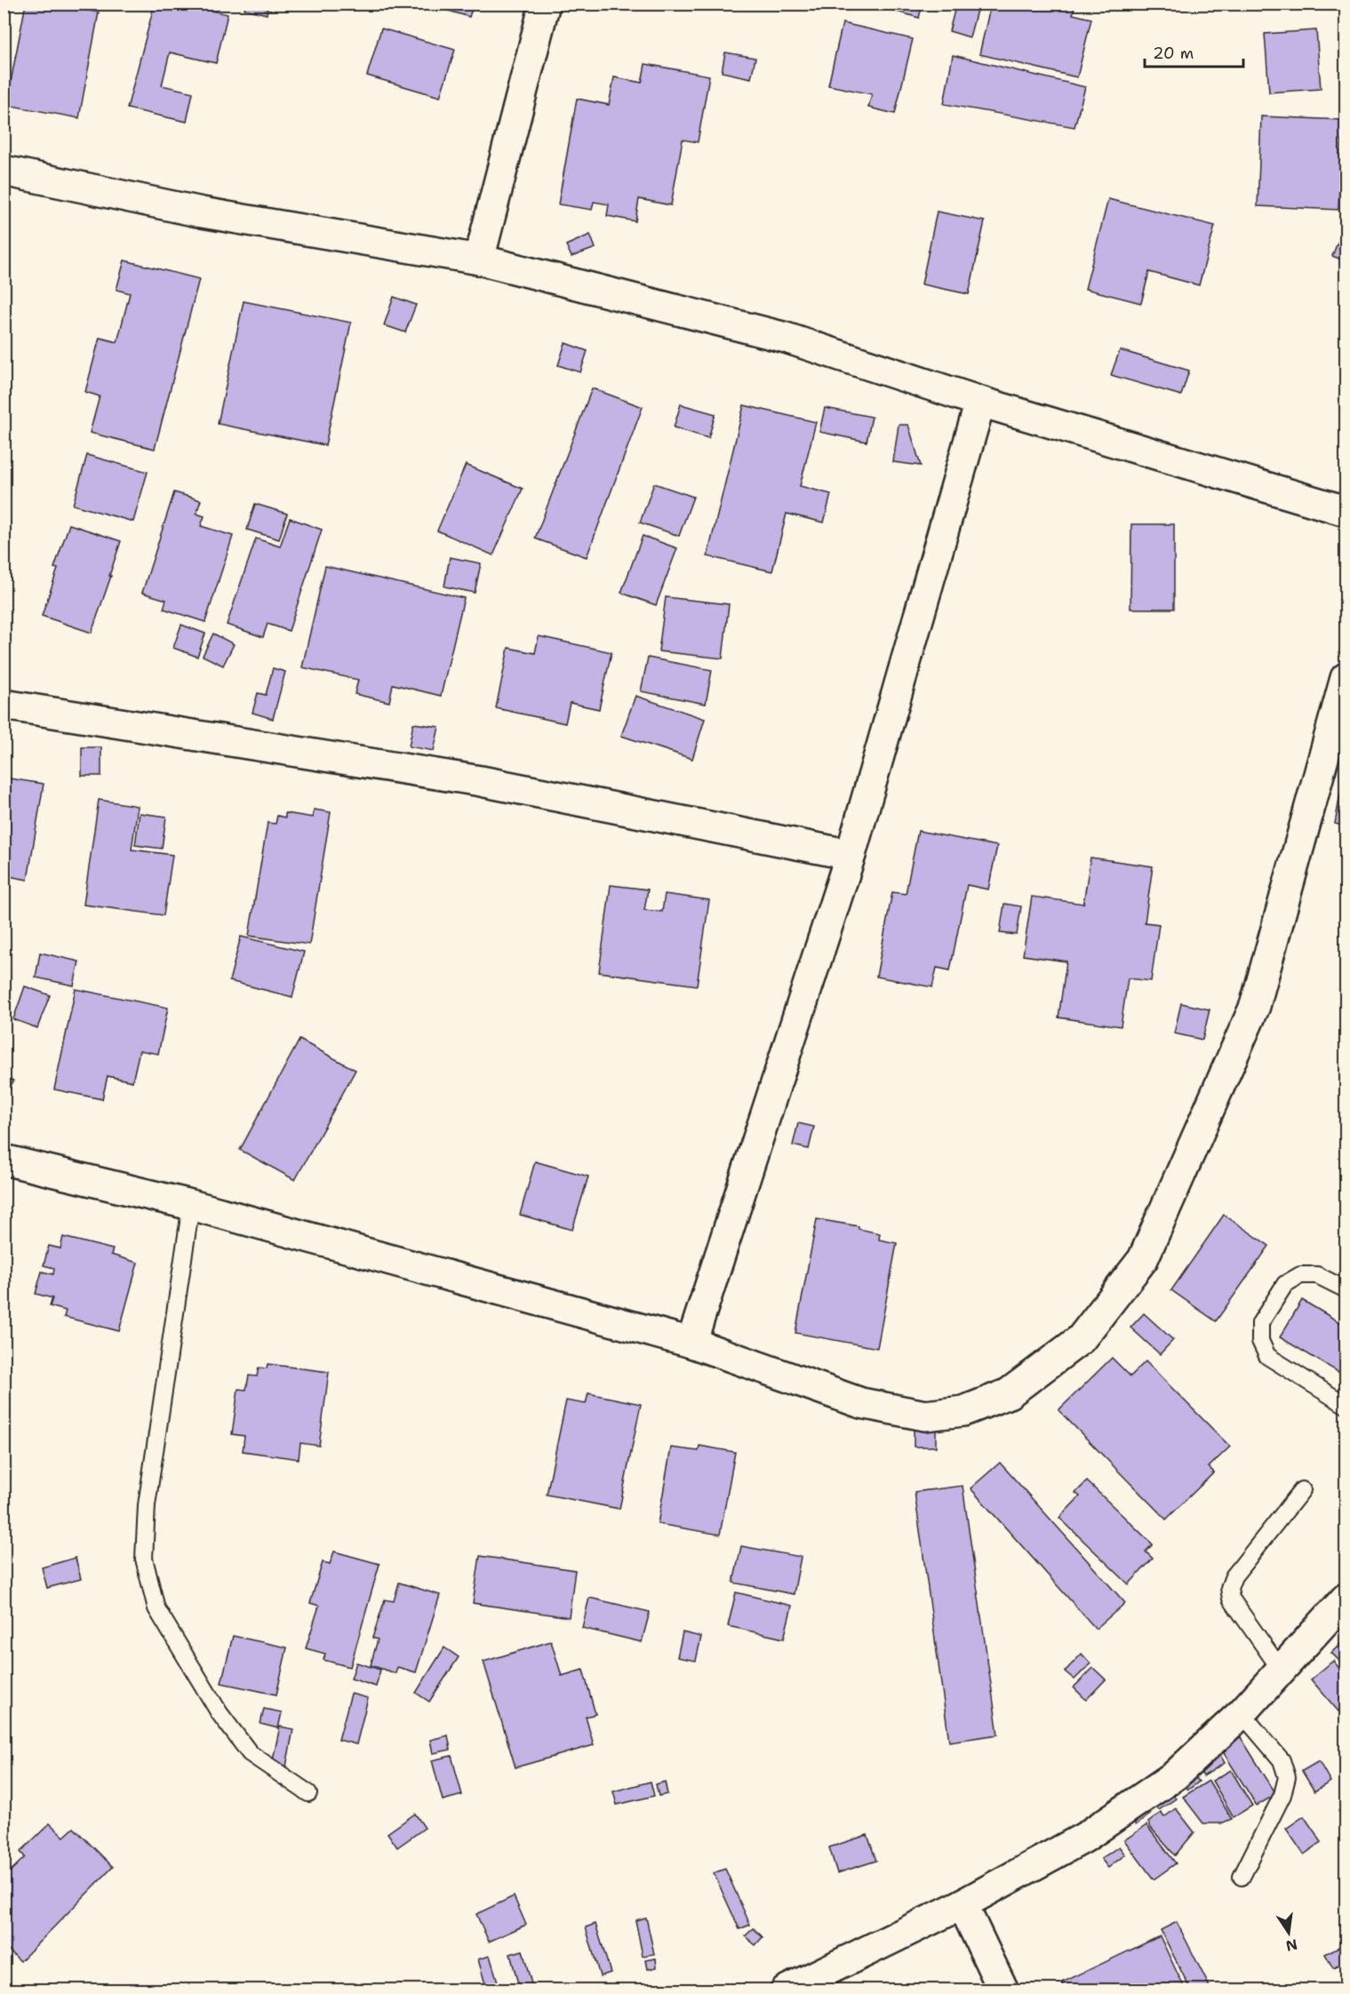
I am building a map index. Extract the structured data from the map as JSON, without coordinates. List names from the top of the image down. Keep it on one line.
{"scale_bar":"20 m","north":"bottom"}
